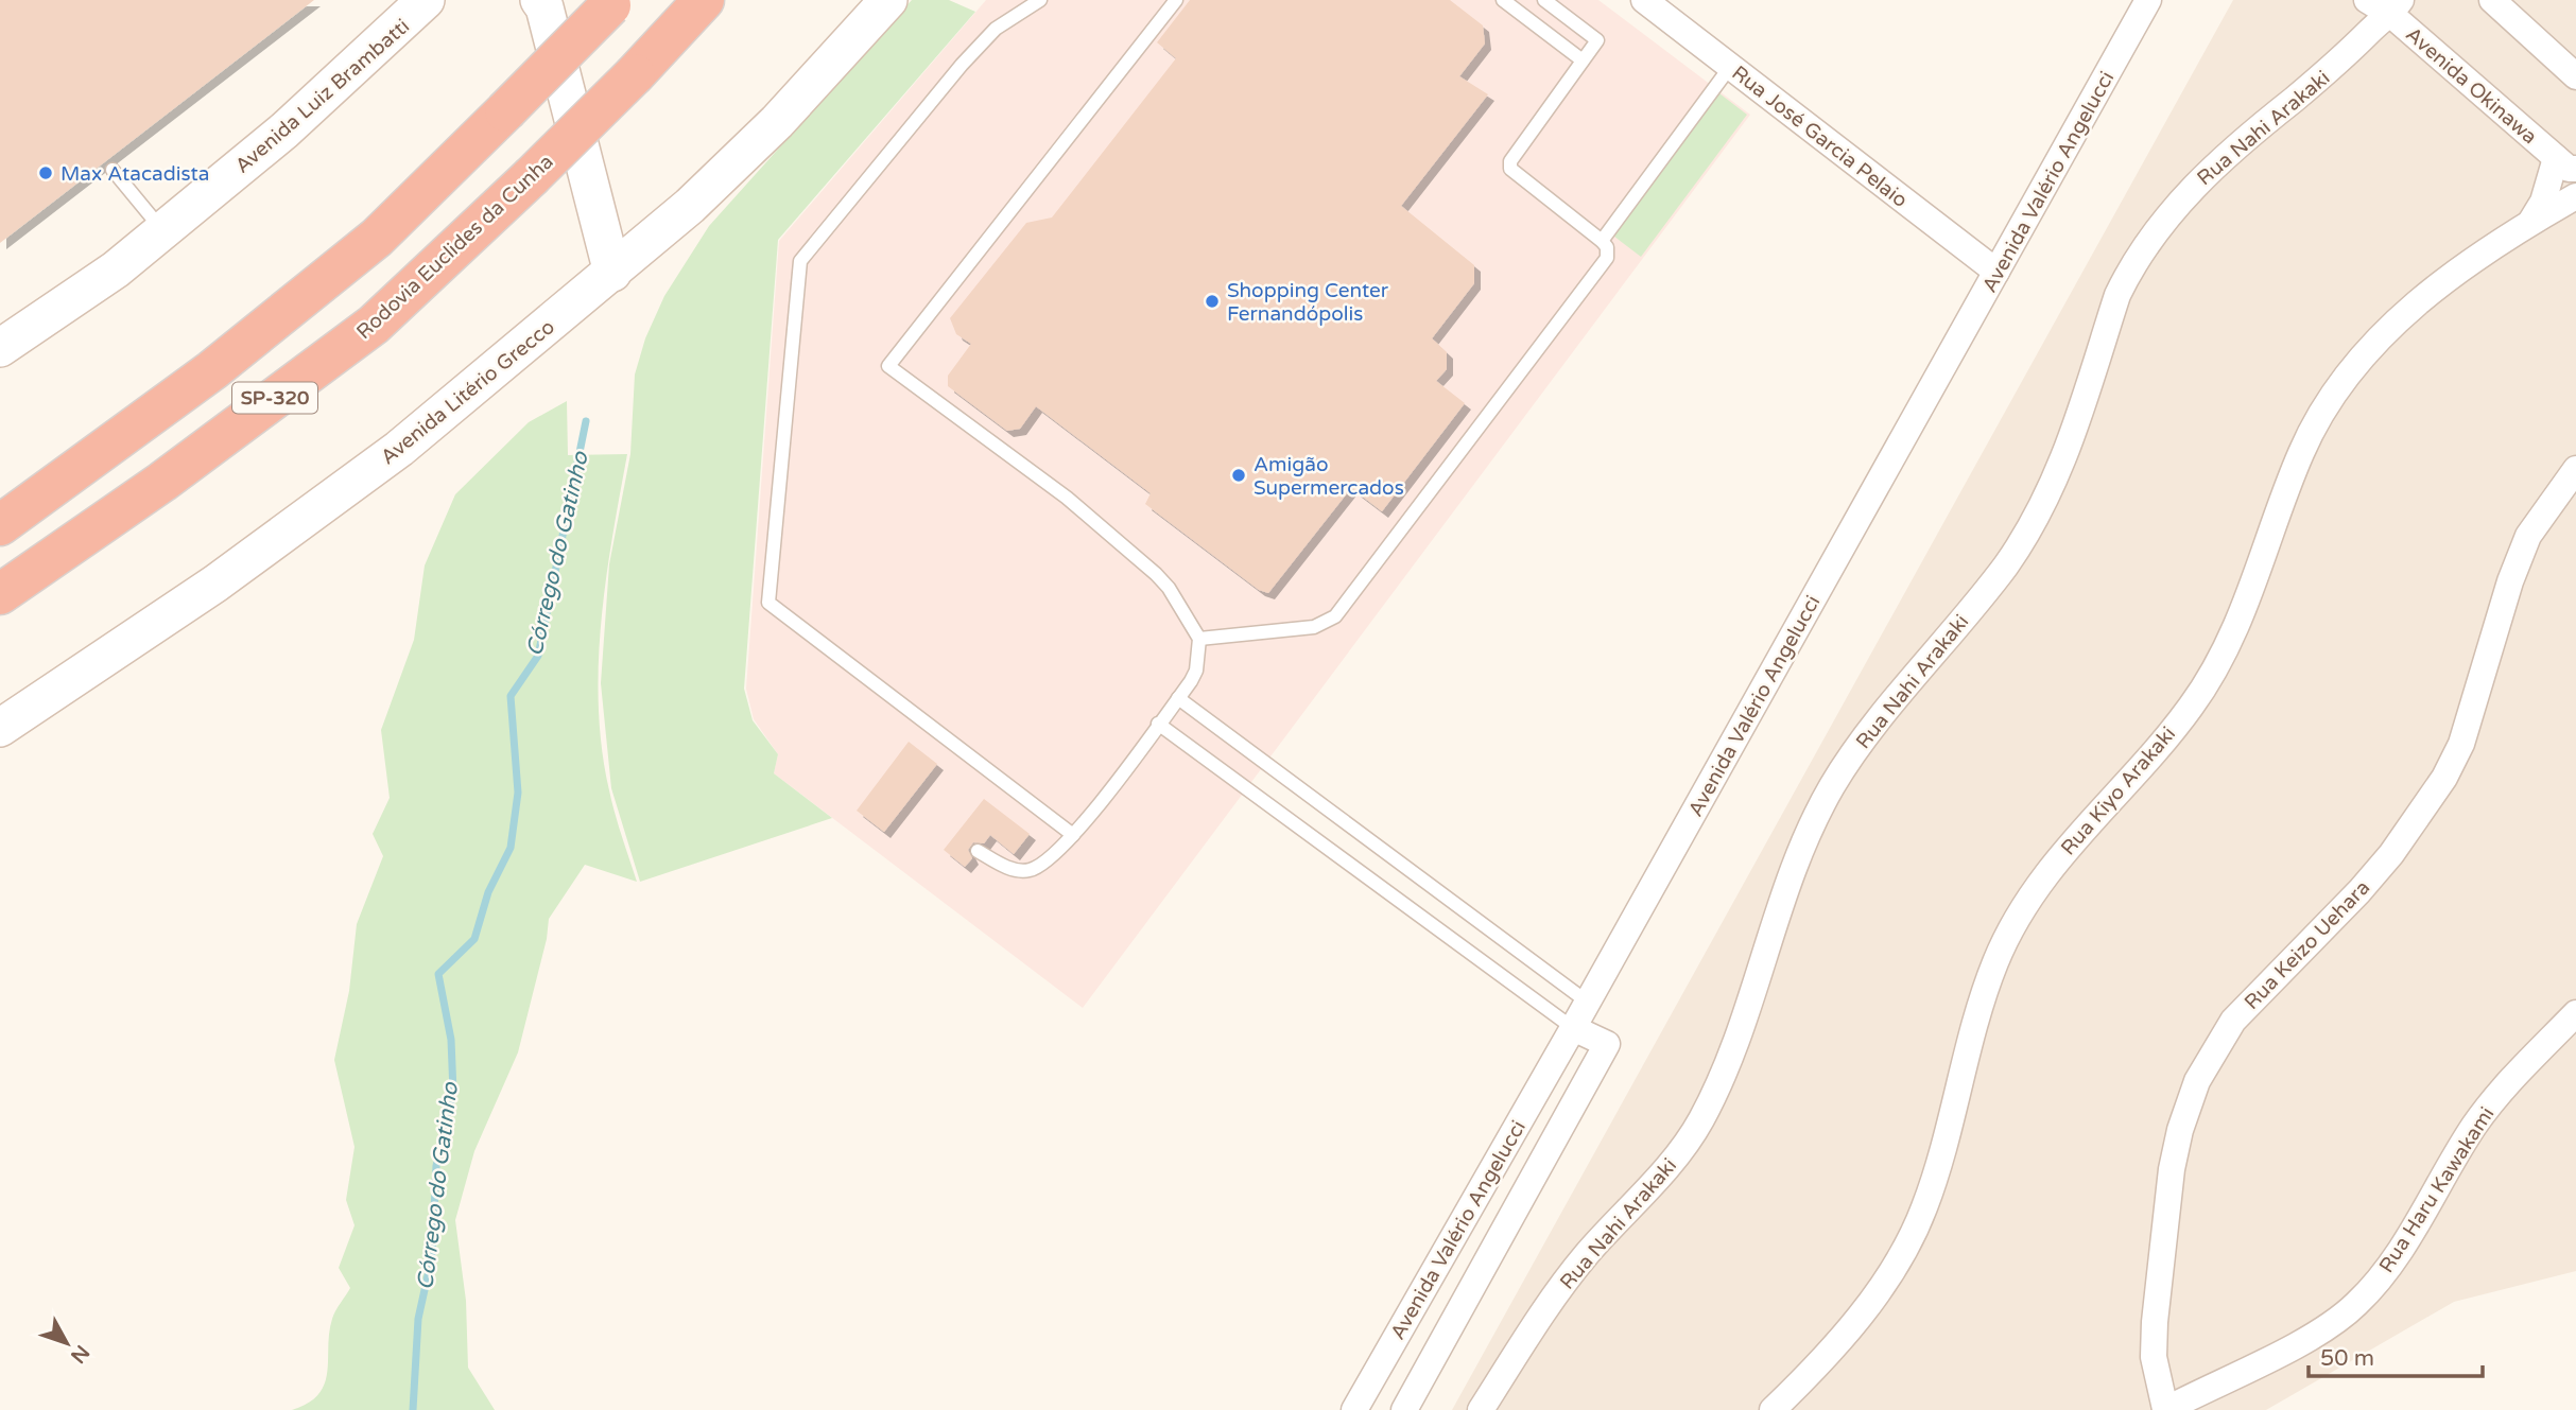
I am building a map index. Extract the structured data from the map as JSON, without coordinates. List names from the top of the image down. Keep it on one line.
{"streets":{"highway":["Rodovia Euclides da Cunha","SP-320"],"main road":["Avenida Luiz Brambatti","Avenida Litério Grecco"],"street":["Avenida Okinawa","Rua Nahi Arakaki","Rua José Garcia Pelaio","Avenida Valério Angelucci","Rua Kiyo Arakaki","Rua Keizo Uehara","Rua Haru Kawakami"]},"crossings":[["Avenida Okinawa","Rua Nahi Arakaki"],["Avenida Okinawa","Rua Kiyo Arakaki"],["Rua José Garcia Pelaio","Avenida Valério Angelucci"],["Rua Keizo Uehara","Rua Haru Kawakami"]],"water":["Córrego do Gatinho"],"places":["Max Atacadista","Shopping Center Fernandópolis","Amigão Supermercados"],"scale_bar":"50 m","north":"bottom right"}
